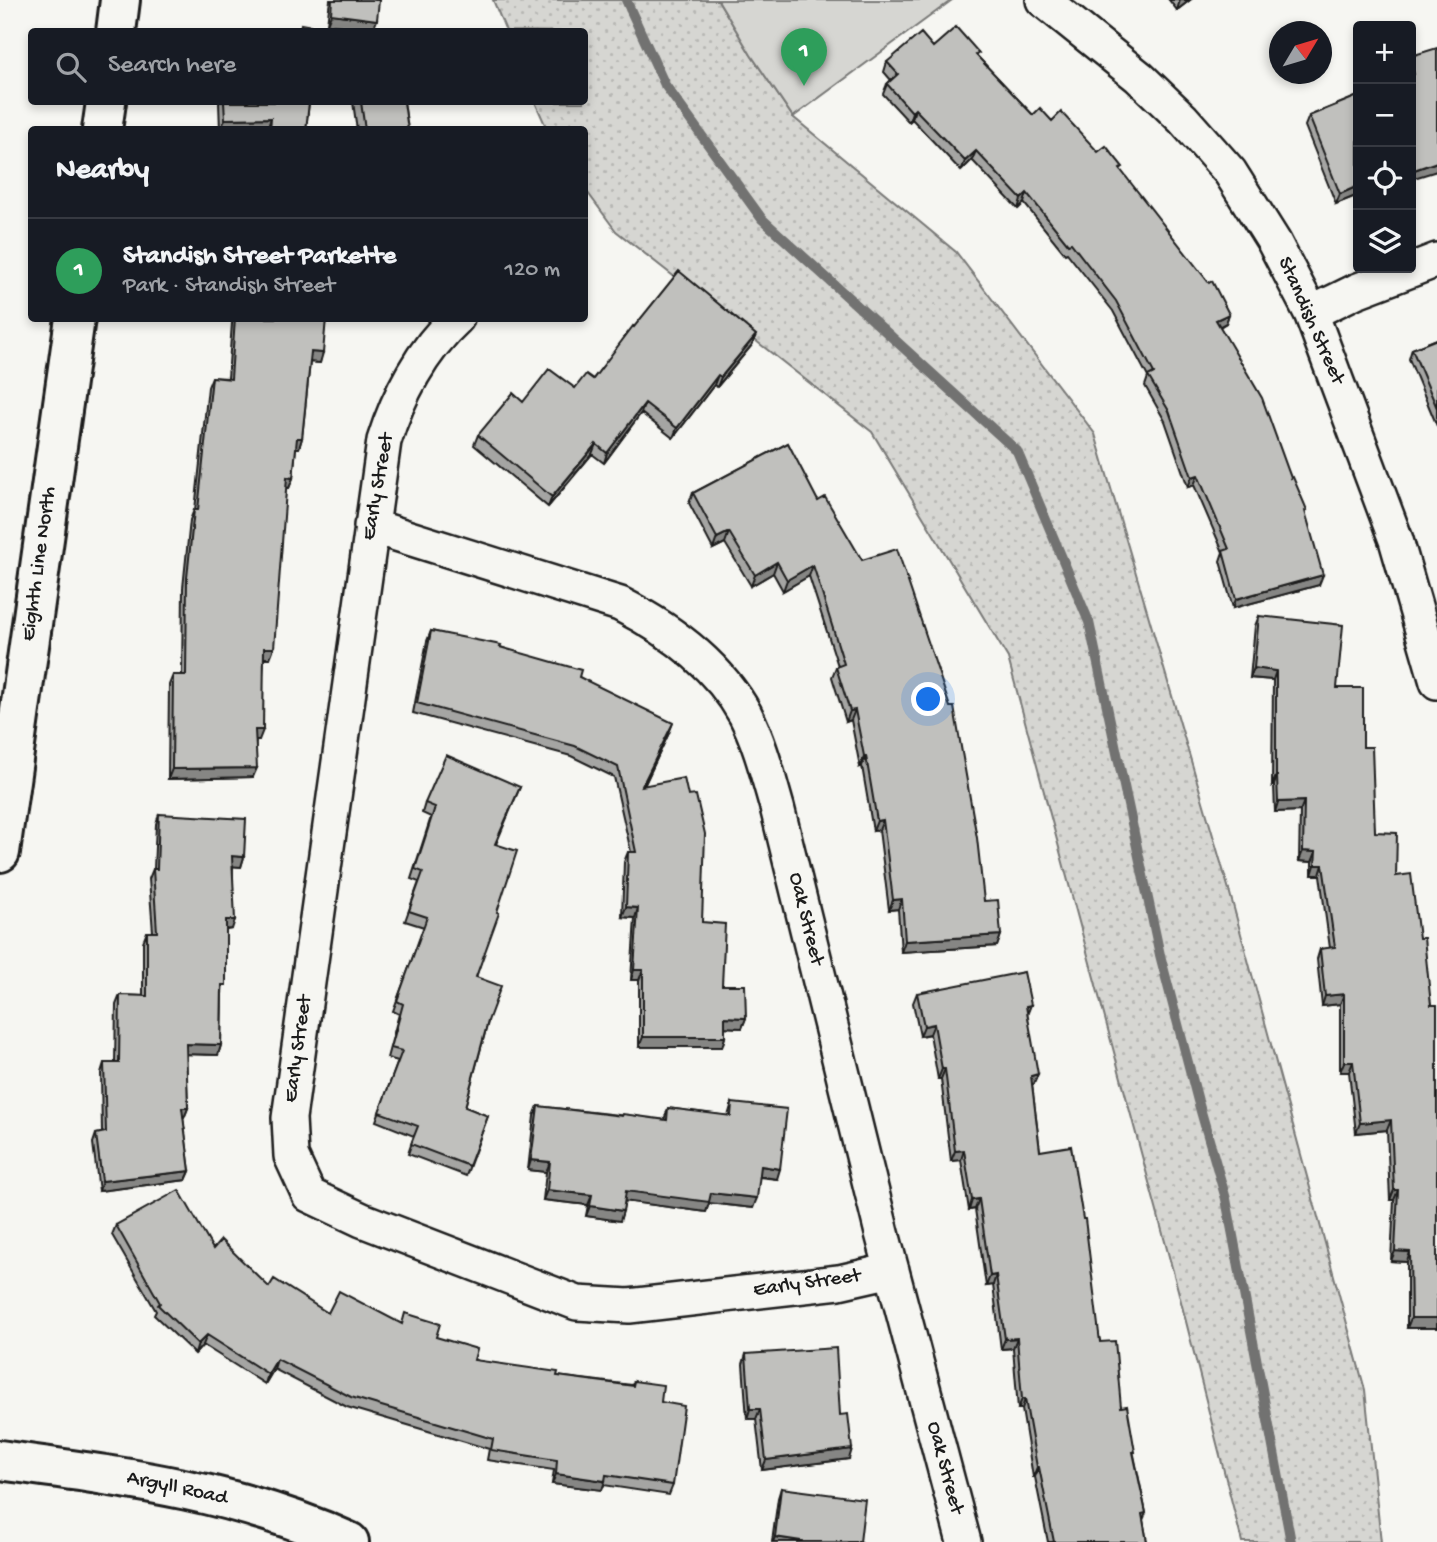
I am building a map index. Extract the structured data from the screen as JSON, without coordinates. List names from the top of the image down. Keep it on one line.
{"streets":{"street":["Standish Street","Early Street","Eighth Line North","Oak Street","Argyll Road"]},"crossings":[["Early Street","Oak Street"]],"north":"top right","page":{"map_buttons":["+","−"],"pins":"1","search":"Search here","heading":"Nearby","list":[{"mark":"1","name":"Standish Street Parkette","note":"Park · Standish Street","value":"120 m"}]}}
